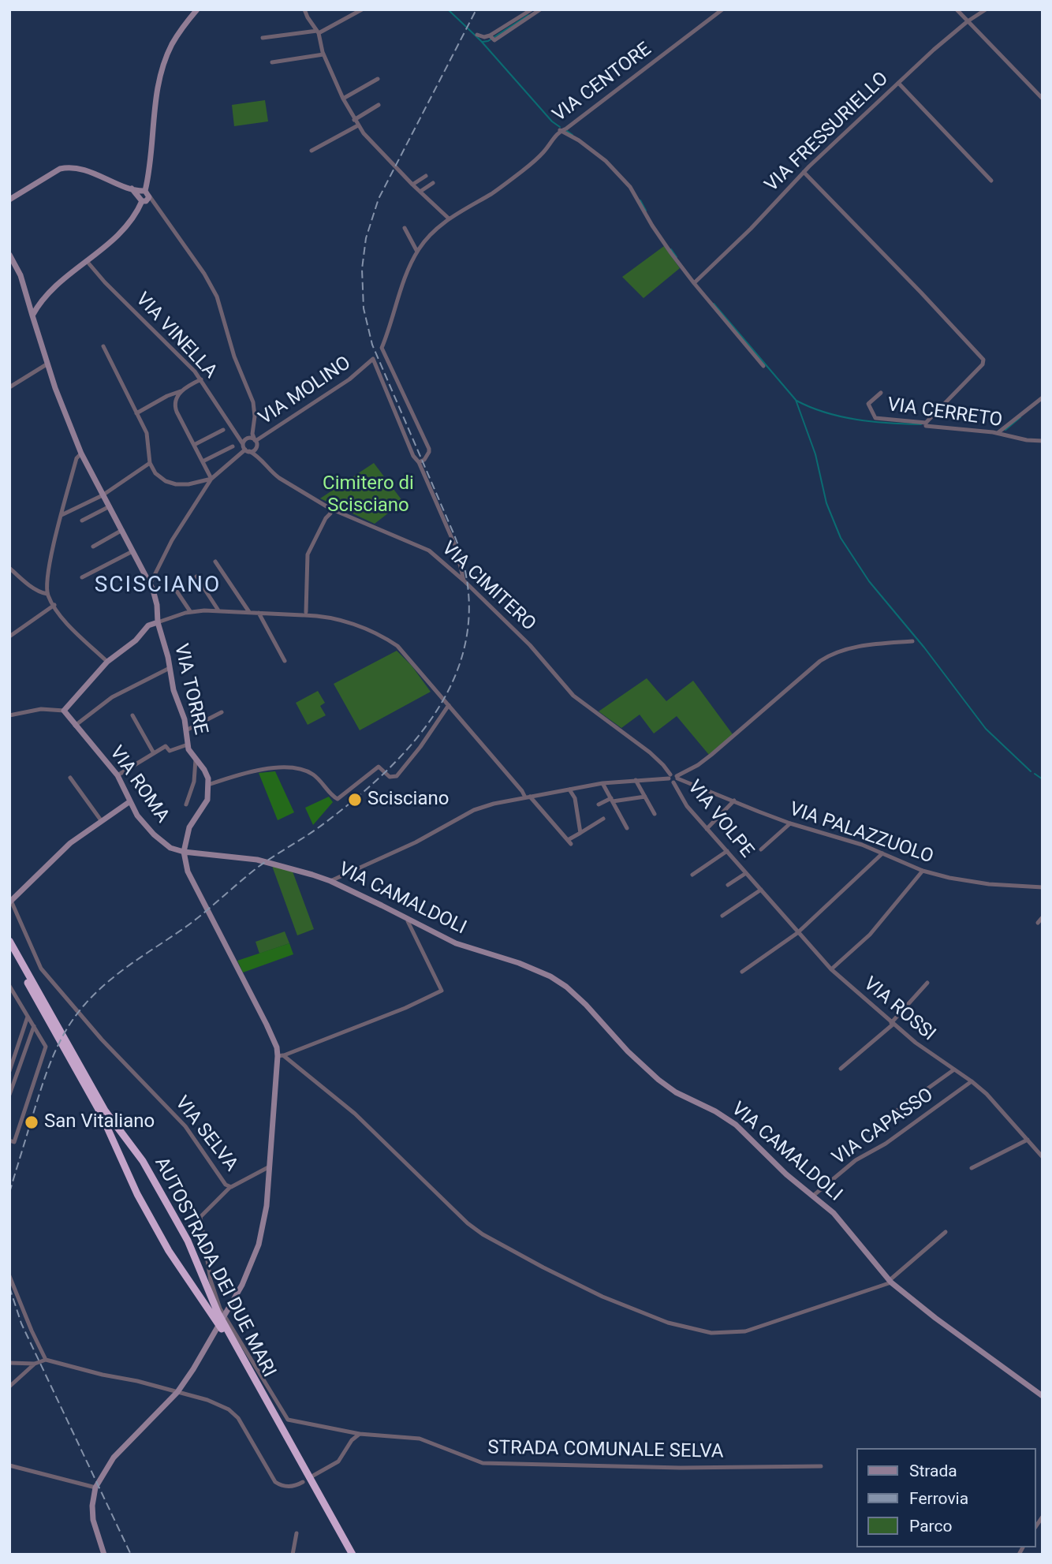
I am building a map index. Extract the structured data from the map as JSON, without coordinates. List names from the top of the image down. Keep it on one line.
{"streets":{"highway":["AUTOSTRADA DEI DUE MARI"],"street":["VIA CENTORE","VIA FRESSURIELLO","VIA VINELLA","VIA MOLINO","VIA CERRETO","VIA CIMITERO","VIA TORRE","VIA ROMA","VIA VOLPE","VIA PALAZZUOLO","VIA CAMALDOLI","VIA ROSSI","VIA CAPASSO","VIA SELVA","STRADA COMUNALE SELVA"]},"crossings":[["VIA VINELLA","VIA CIMITERO"],["VIA CIMITERO","VIA VOLPE"],["VIA CIMITERO","VIA PALAZZUOLO"],["VIA ROMA","VIA CAMALDOLI"],["VIA ROMA","VIA SELVA"],["VIA VOLPE","VIA PALAZZUOLO"],["VIA VOLPE","VIA ROSSI"],["VIA CAMALDOLI","VIA CAPASSO"],["VIA CAMALDOLI","VIA SELVA"],["VIA ROSSI","VIA CAPASSO"],["VIA SELVA","STRADA COMUNALE SELVA"]],"districts":["SCISCIANO"],"parks":["Cimitero di Scisciano"],"places":["Scisciano","San Vitaliano"],"legend":["Strada","Ferrovia","Parco"]}
